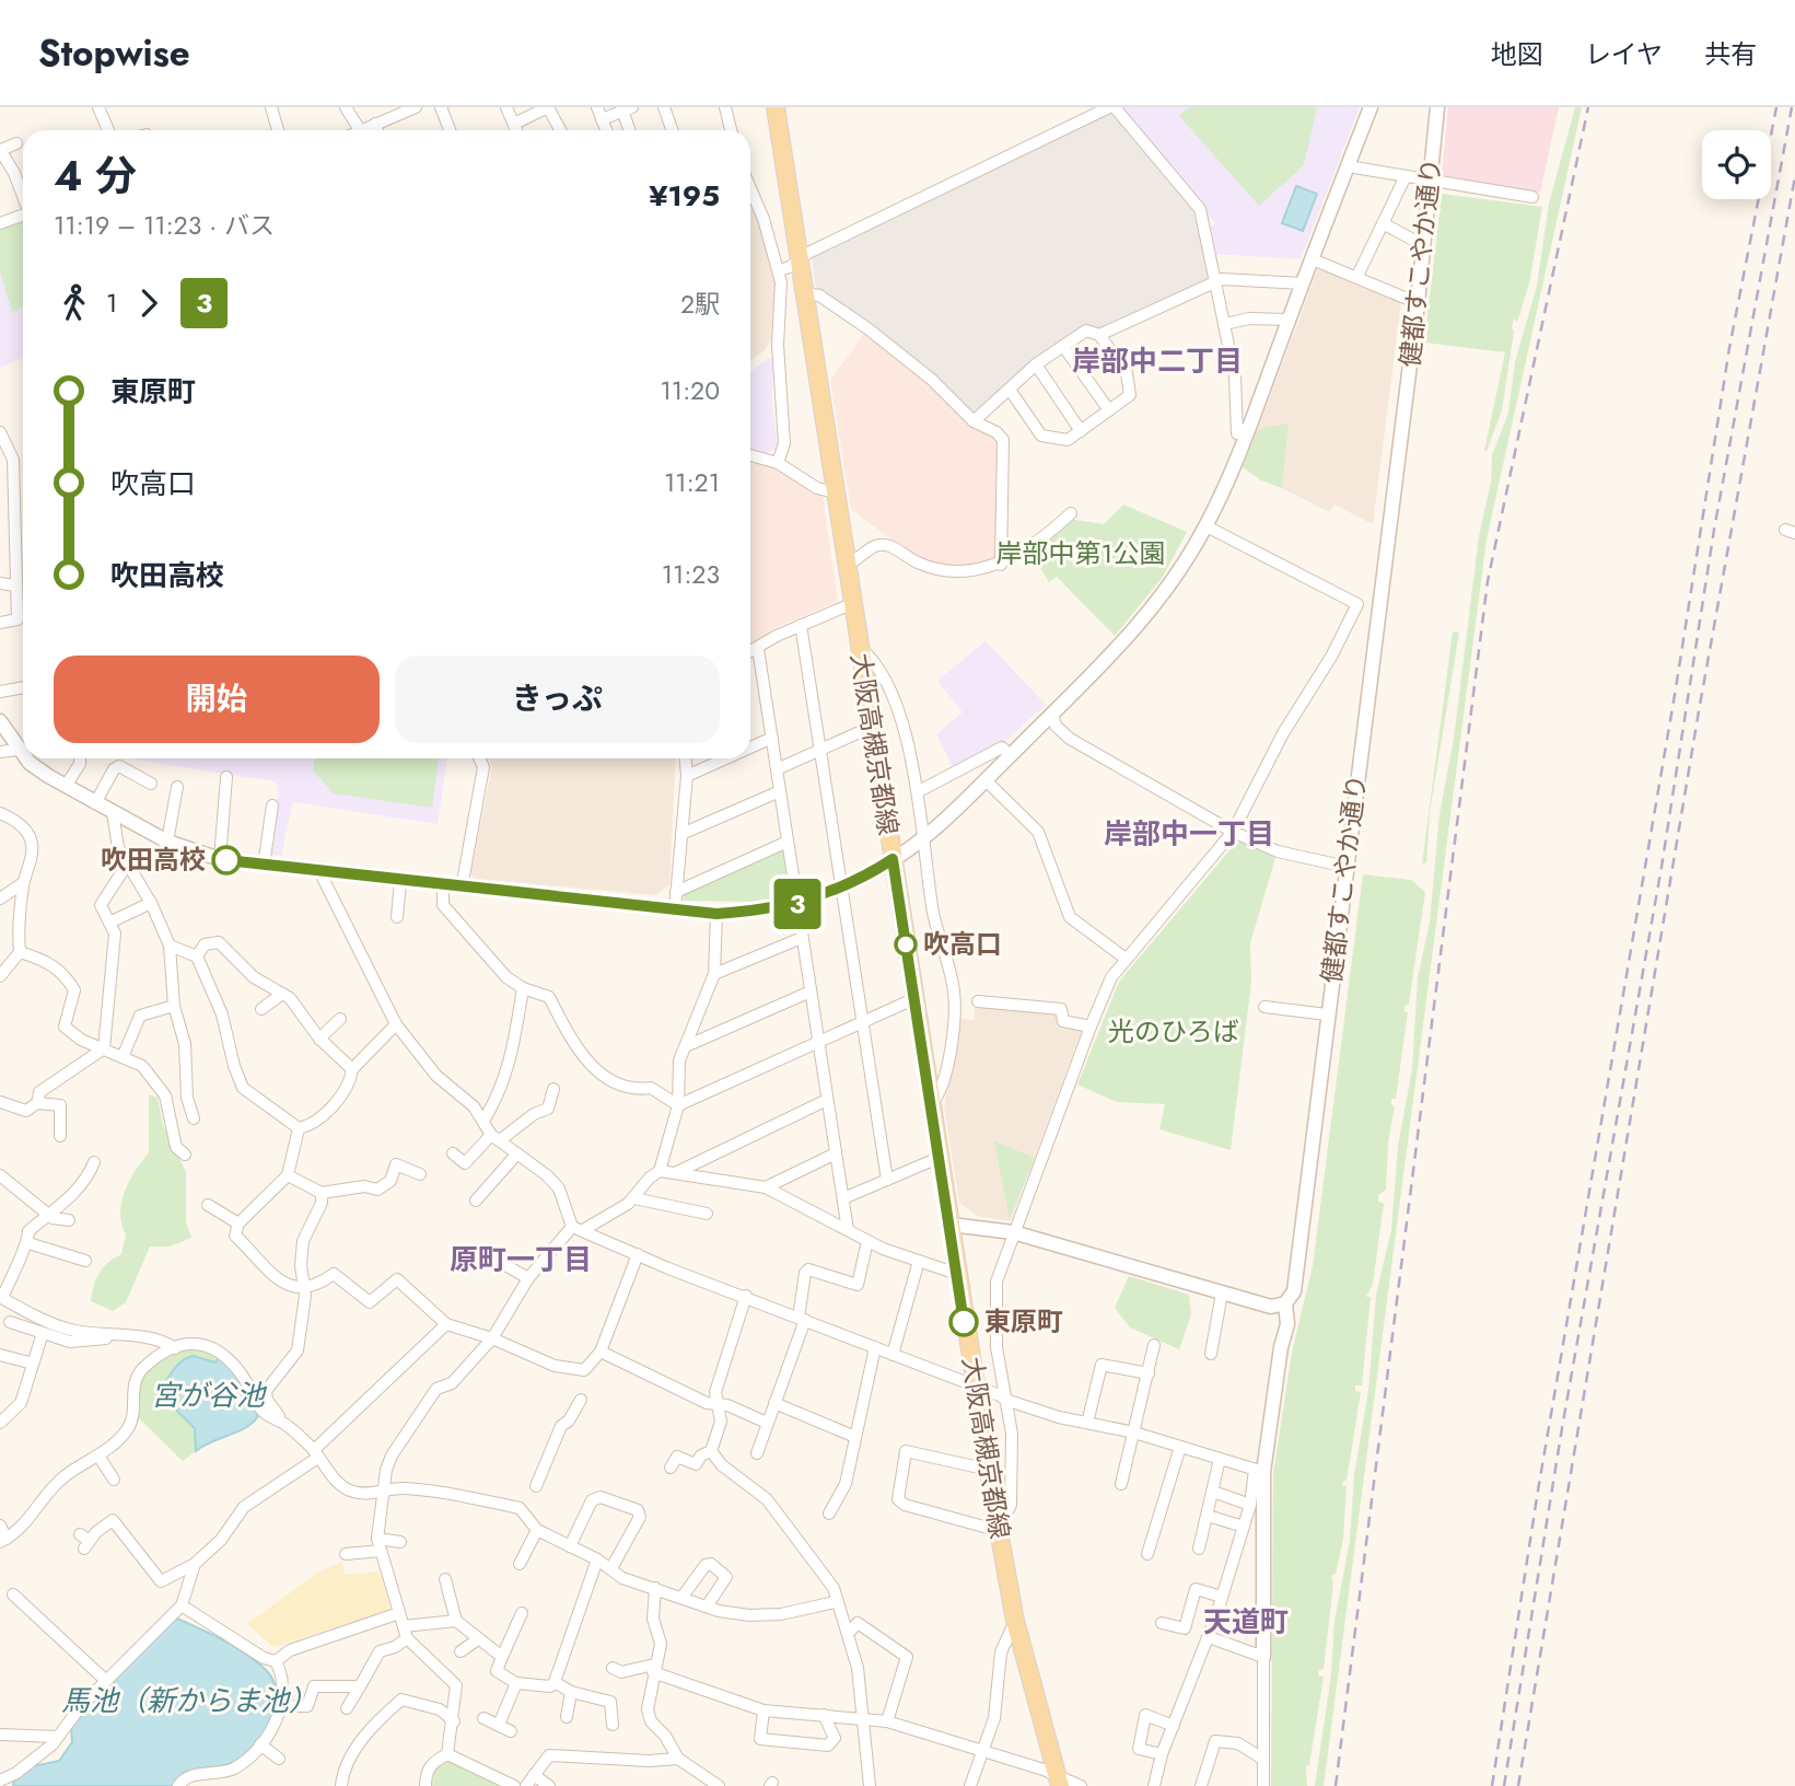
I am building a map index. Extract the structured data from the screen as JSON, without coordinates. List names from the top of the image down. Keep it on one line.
{"streets":{"main road":["大阪高槻京都線"],"street":["健都すこやか通り"]},"districts":["岸部中二丁目","岸部中一丁目","原町一丁目","天道町"],"water":["宮が谷池","馬池（新からま池）"],"parks":["岸部中第1公園","光のひろば"],"places":["吹田高校","吹高口","東原町"],"lines":["bus line 3"],"page":{"header":"Stopwise","nav":["地図","レイヤ","共有"],"on_map":"3","heading":["4 分","11:19 – 11:23 · バス","¥195"],"legs":["1","3","2駅"],"list":[{"name":"東原町","value":"11:20"},{"name":"吹高口","value":"11:21"},{"name":"吹田高校","value":"11:23"}],"buttons":["開始","きっぷ"]}}
